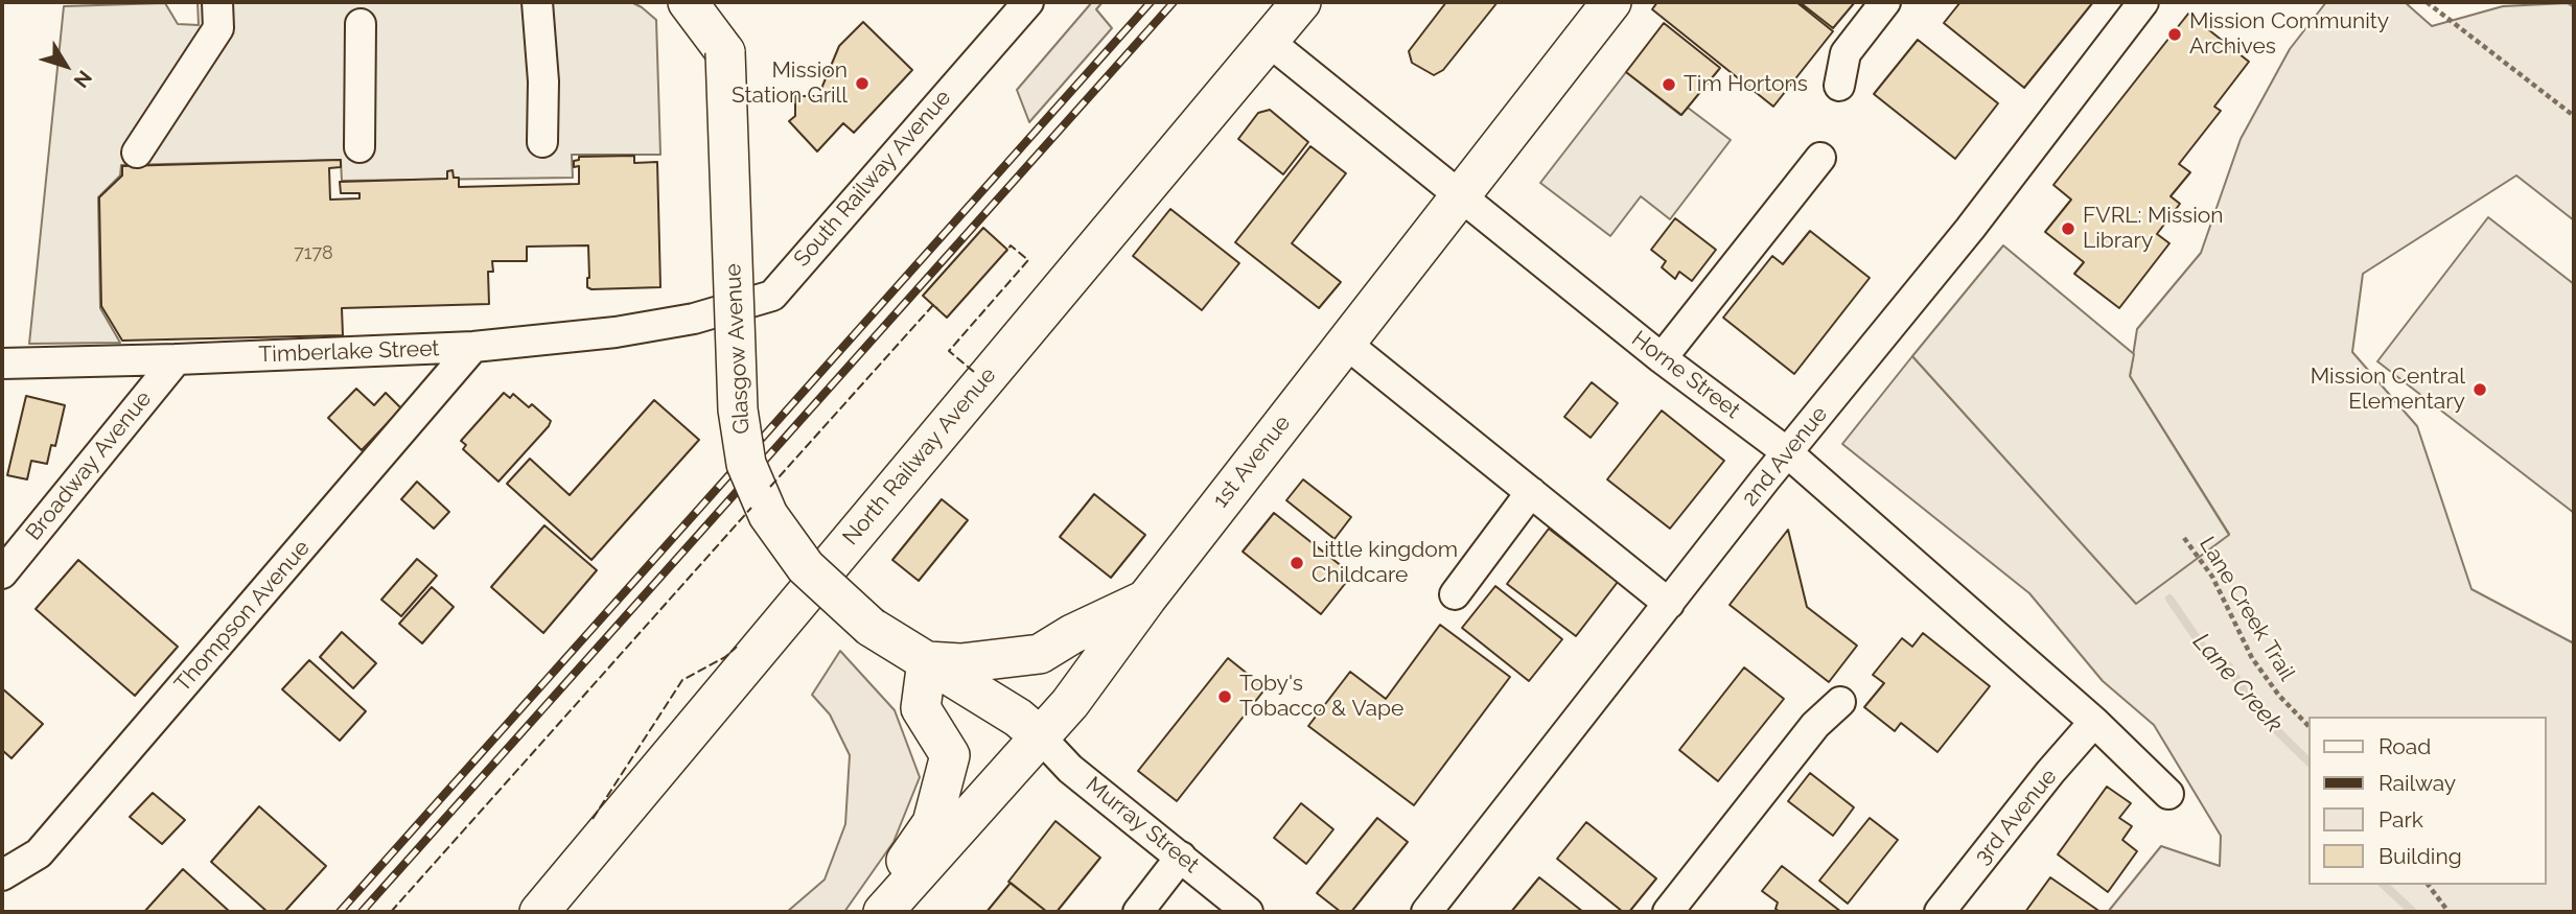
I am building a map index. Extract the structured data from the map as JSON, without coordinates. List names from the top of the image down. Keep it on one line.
{"streets":{"main road":["Glasgow Avenue","North Railway Avenue","1st Avenue"],"street":["South Railway Avenue","Timberlake Street","Horne Street","2nd Avenue","Broadway Avenue","Thompson Avenue","3rd Avenue","Murray Street"],"path":["Lane Creek Trail"]},"crossings":[["South Railway Avenue","Timberlake Street"],["Glasgow Avenue","1st Avenue"],["Glasgow Avenue","Murray Street"],["Timberlake Street","Broadway Avenue"],["Timberlake Street","Thompson Avenue"],["Horne Street","North Railway Avenue"],["Horne Street","2nd Avenue"],["Horne Street","1st Avenue"],["Horne Street","3rd Avenue"],["1st Avenue","Murray Street"]],"water":["Lane Creek"],"places":["Mission Community Archives","Mission Station Grill","Tim Hortons","FVRL: Mission Library","Mission Central Elementary","Little kingdom Childcare","Toby's Tobacco & Vape"],"house_numbers":["7178"],"legend":["Road","Railway","Park","Building"],"north":"bottom right"}
